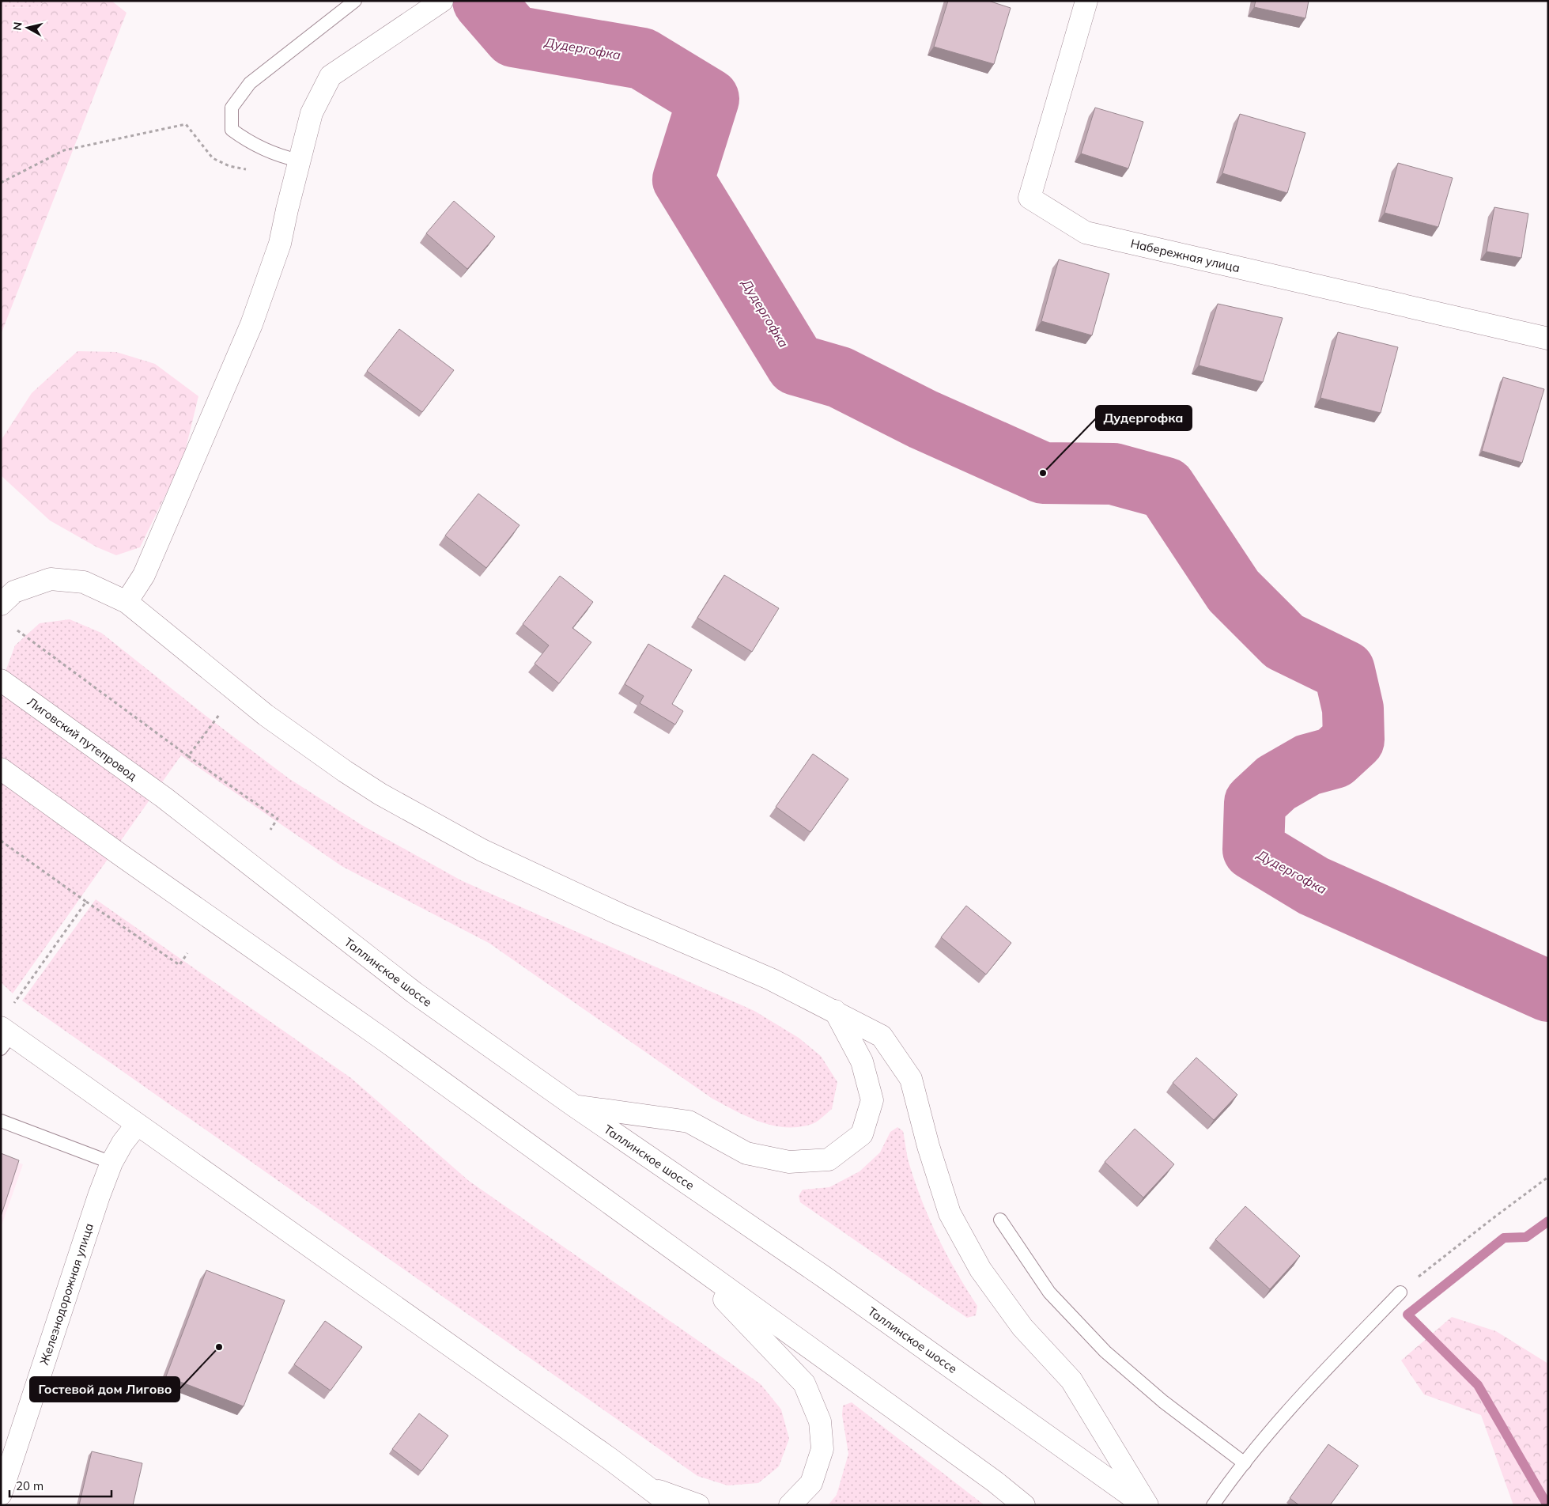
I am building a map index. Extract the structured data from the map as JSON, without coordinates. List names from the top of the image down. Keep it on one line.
{"streets":{"main road":["Набережная улица","Лиговский путепровод","Таллинское шоссе","Железнодорожная улица"]},"crossings":[["Лиговский путепровод","Таллинское шоссе"]],"water":["Дудергофка"],"places":["Дудергофка","Гостевой дом Лигово"],"scale_bar":"20 m","north":"left"}
